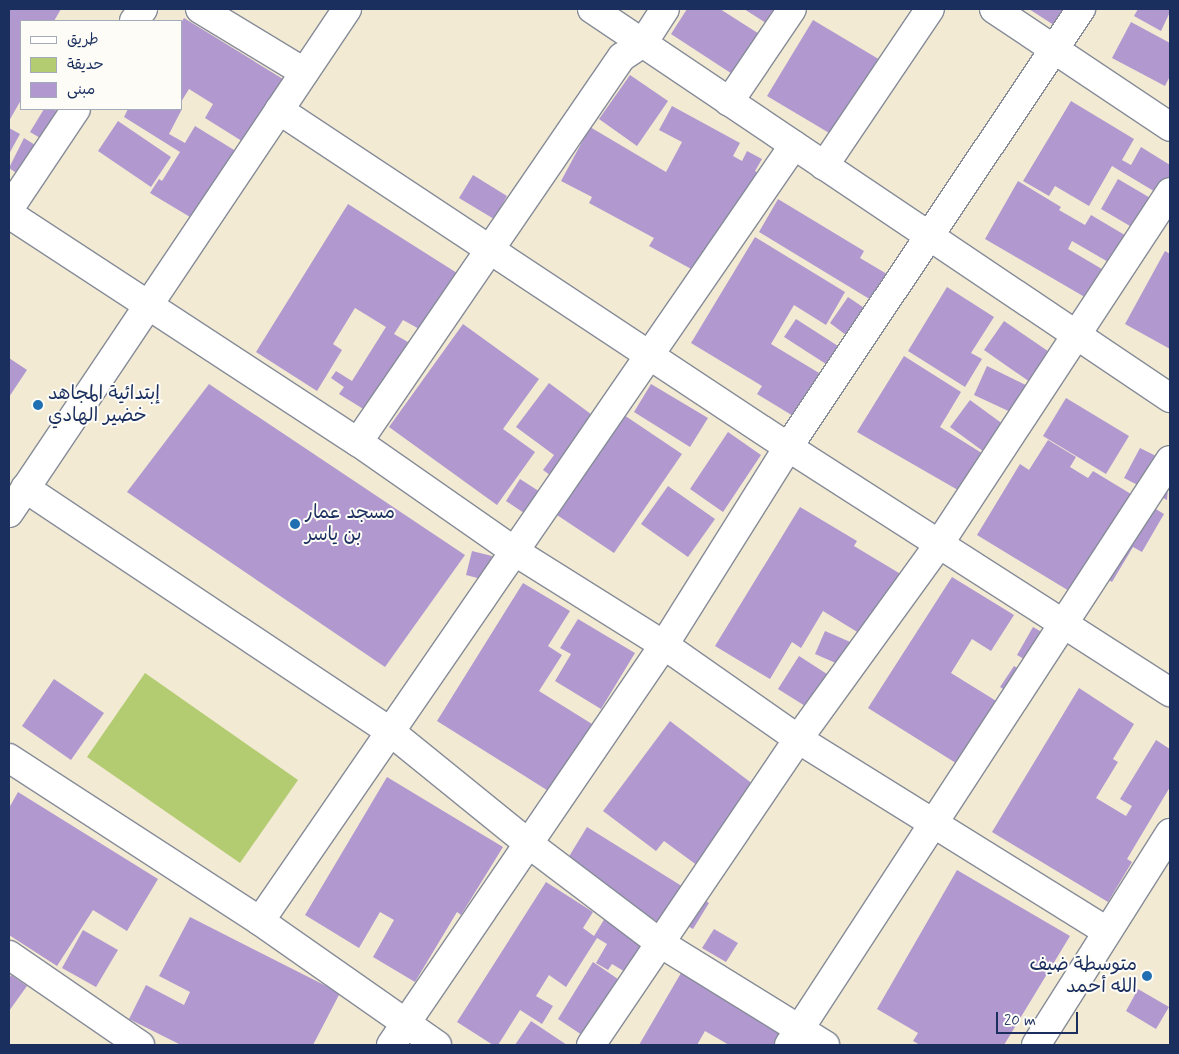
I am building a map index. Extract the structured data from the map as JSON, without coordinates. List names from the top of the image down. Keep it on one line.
{"places":["إبتدائية المجاهد خضير الهادي","مسجد عمار بن ياسر","متوسطة ضيف الله أحمد"],"legend":["طريق","حديقة","مبنى"],"scale_bar":"20 m"}
